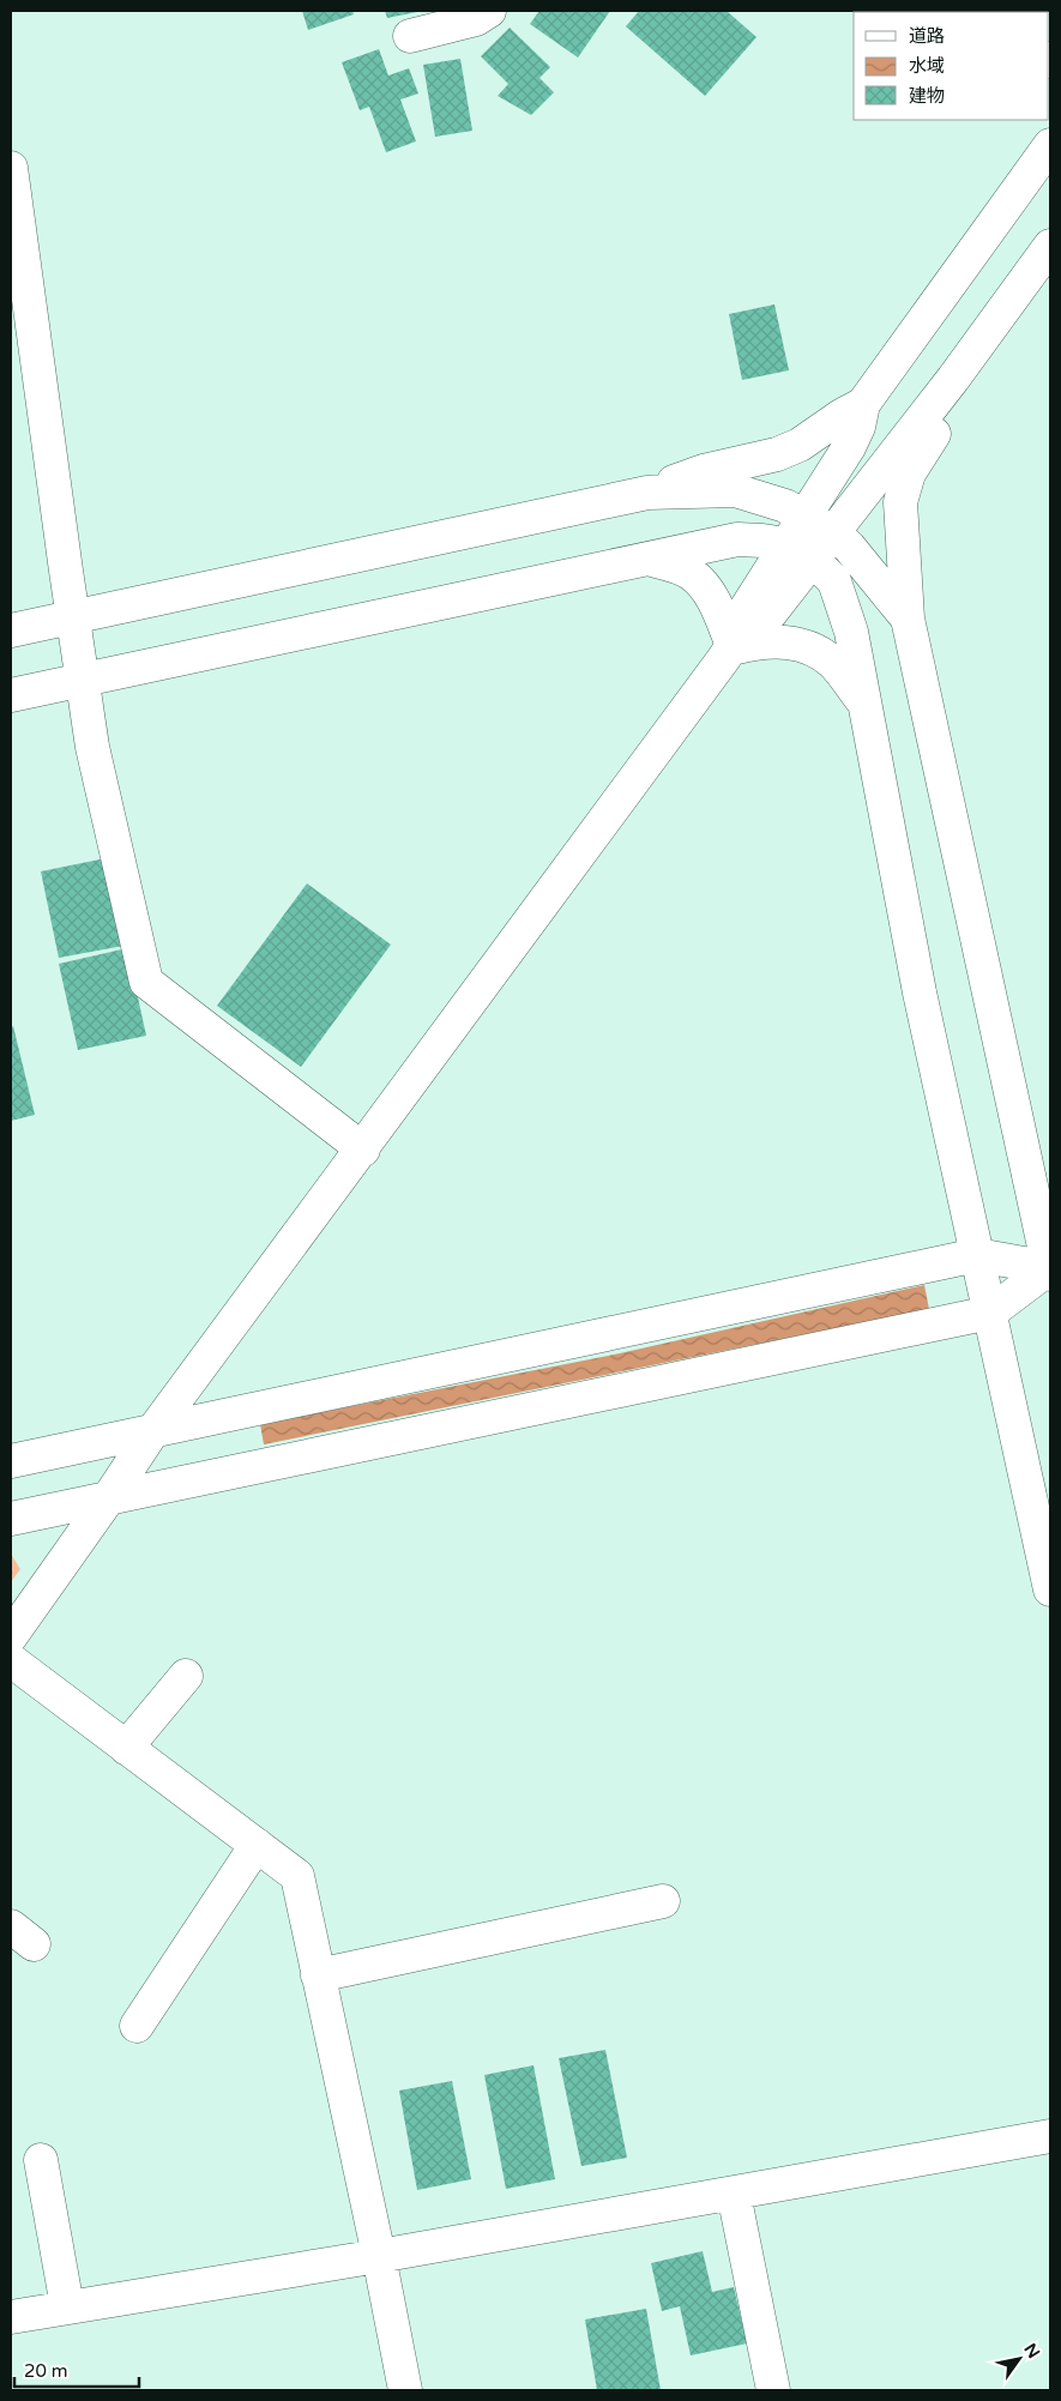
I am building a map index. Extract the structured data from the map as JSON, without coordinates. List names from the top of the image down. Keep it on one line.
{"legend":["道路","水域","建物"],"scale_bar":"20 m","north":"top right"}
